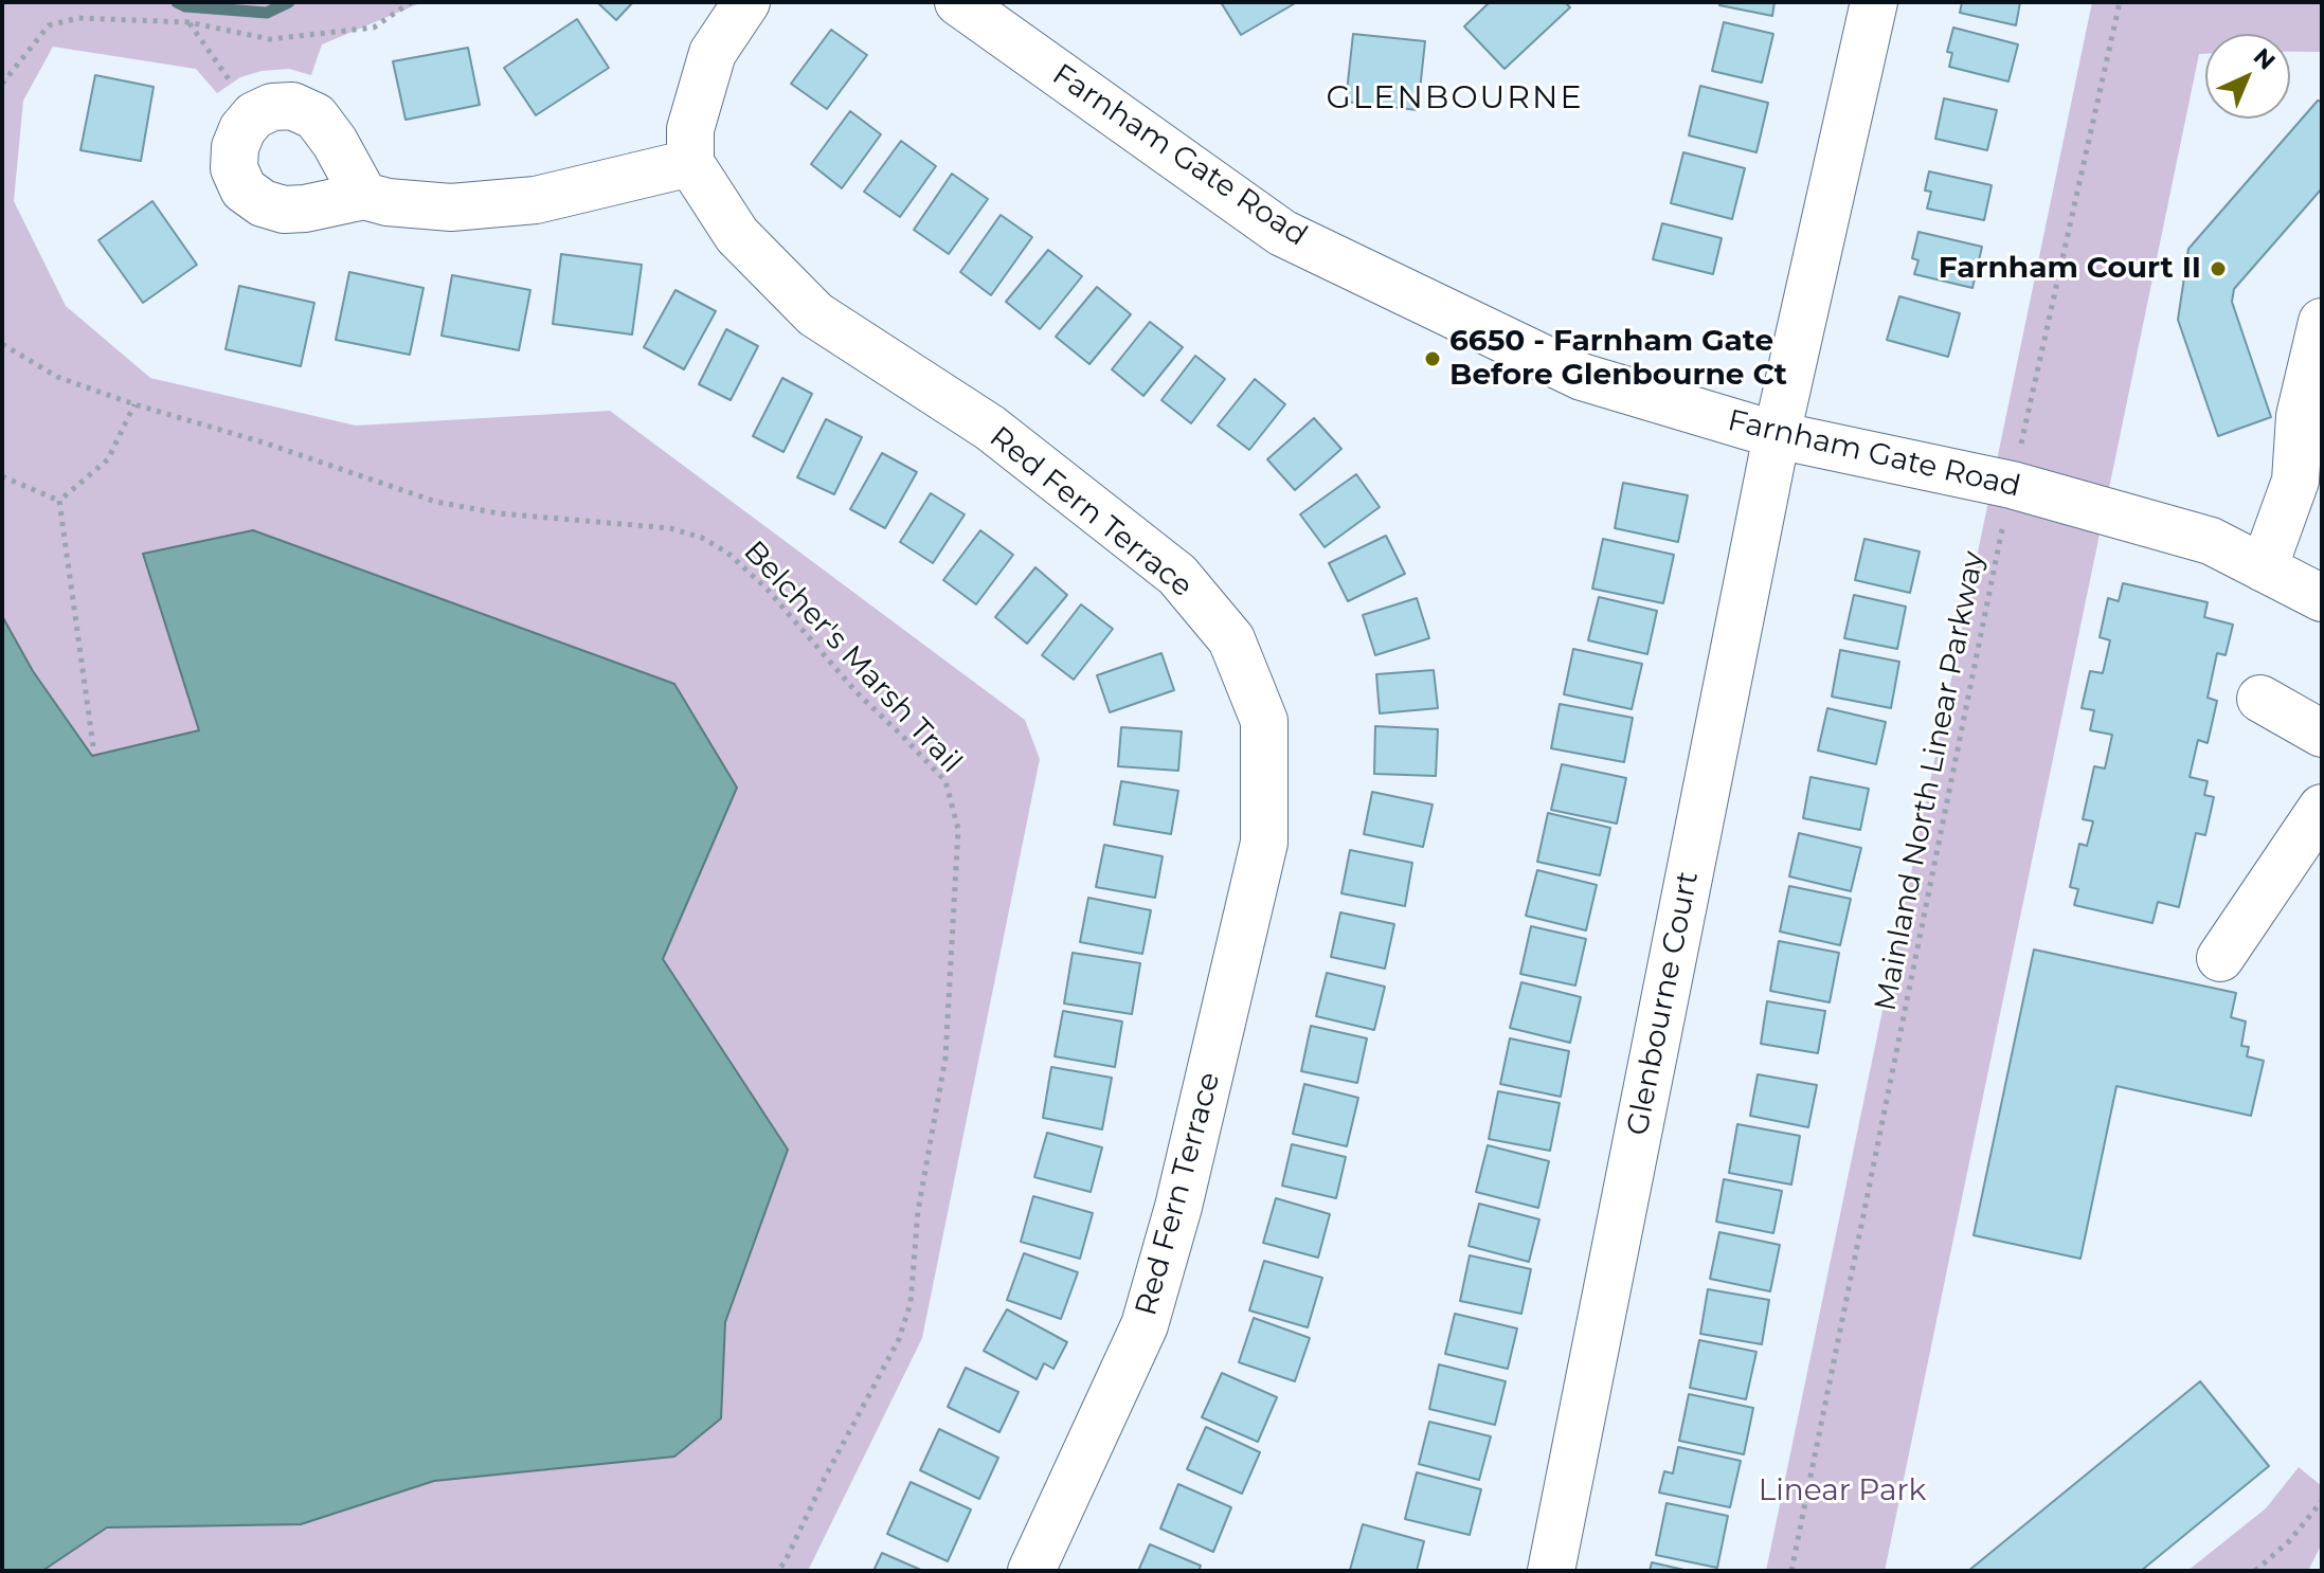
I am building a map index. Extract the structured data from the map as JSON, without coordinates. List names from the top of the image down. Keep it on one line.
{"streets":{"street":["Farnham Gate Road","Red Fern Terrace","Glenbourne Court"],"path":["Belcher's Marsh Trail","Mainland North Linear Parkway"]},"crossings":[["Farnham Gate Road","Mainland North Linear Parkway"],["Farnham Gate Road","Glenbourne Court"]],"districts":["GLENBOURNE"],"parks":["Linear Park"],"places":["Farnham Court II","6650 - Farnham Gate Before Glenbourne Ct"],"north":"top right"}
